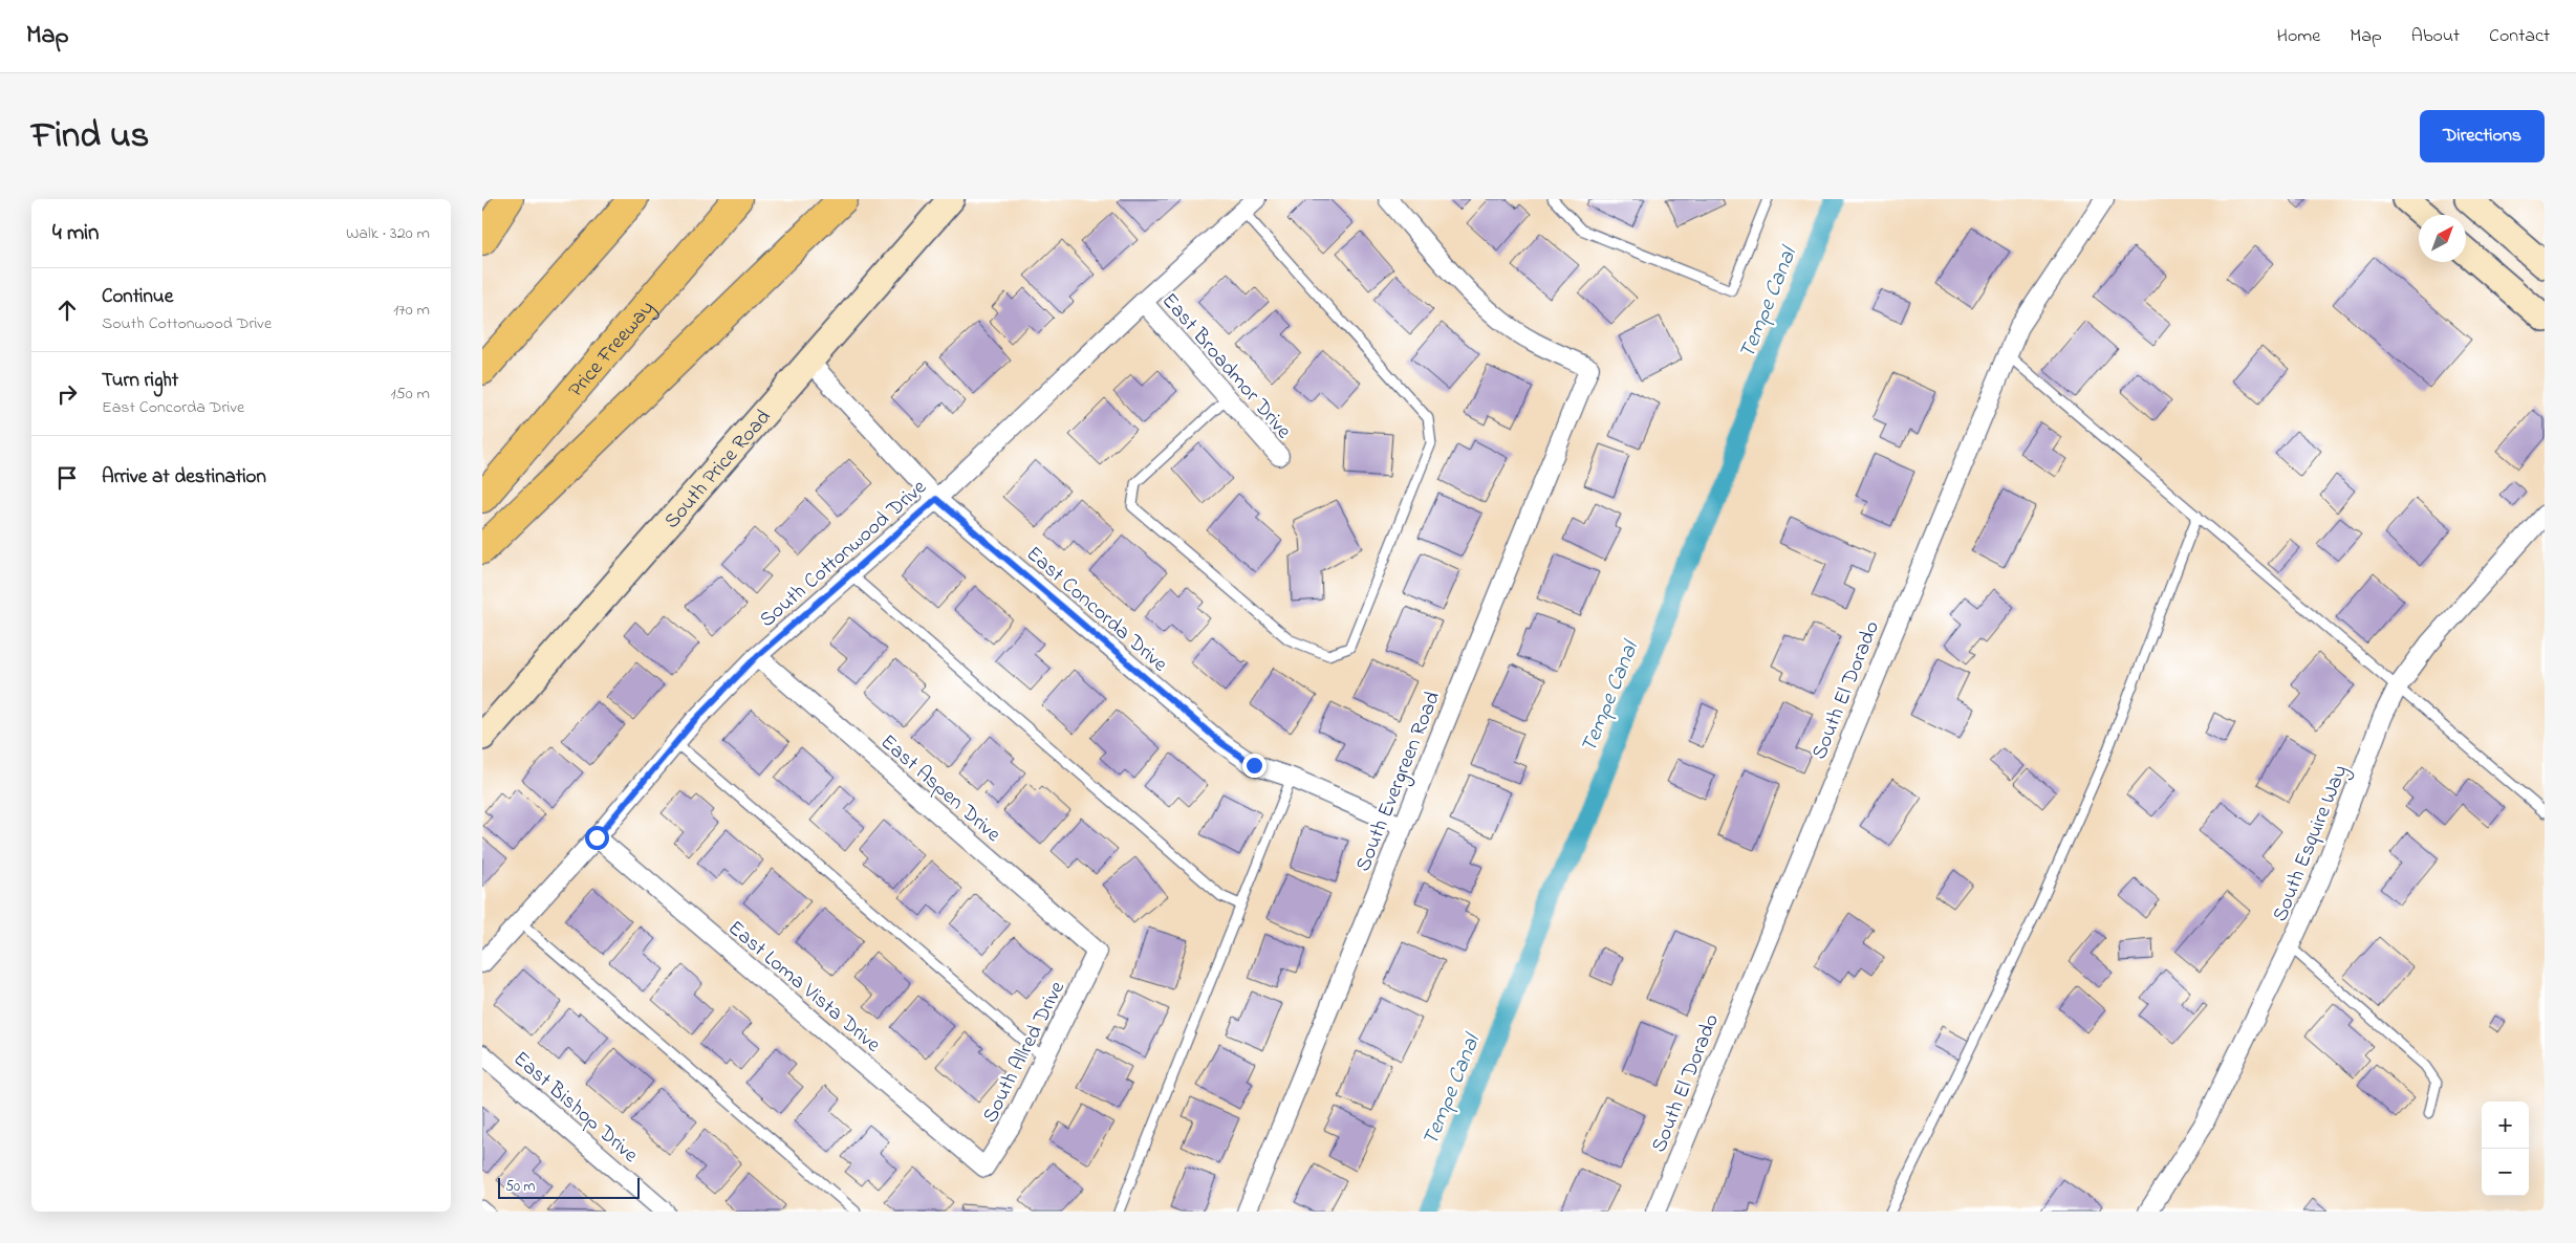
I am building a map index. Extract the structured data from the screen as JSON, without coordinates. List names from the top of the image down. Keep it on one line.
{"streets":{"highway":["Price Freeway"],"main road":["South Price Road"],"street":["East Broadmor Drive","South Cottonwood Drive","East Concorda Drive","South El Dorado","South Evergreen Road","East Aspen Drive","South Esquire Way","East Loma Vista Drive","South Allred Drive","East Bishop Drive"]},"crossings":[["East Broadmor Drive","South Cottonwood Drive"],["South Price Road","East Concorda Drive"],["South Cottonwood Drive","East Concorda Drive"],["South Cottonwood Drive","East Aspen Drive"],["South Cottonwood Drive","East Loma Vista Drive"],["East Concorda Drive","South Evergreen Road"],["East Aspen Drive","South Allred Drive"],["East Loma Vista Drive","South Allred Drive"]],"water":["Tempe Canal"],"scale_bar":"50 m","north":"top right","page":{"header":"Map","nav":["Home","Map","About","Contact"],"title":"Find us","buttons":"Directions","heading":["4 min","Walk · 320 m"],"list":[["Continue","South Cottonwood Drive","170 m"],["Turn right","East Concorda Drive","150 m"],"Arrive at destination"],"map_buttons":["+","−"],"scale":"50 m"}}
